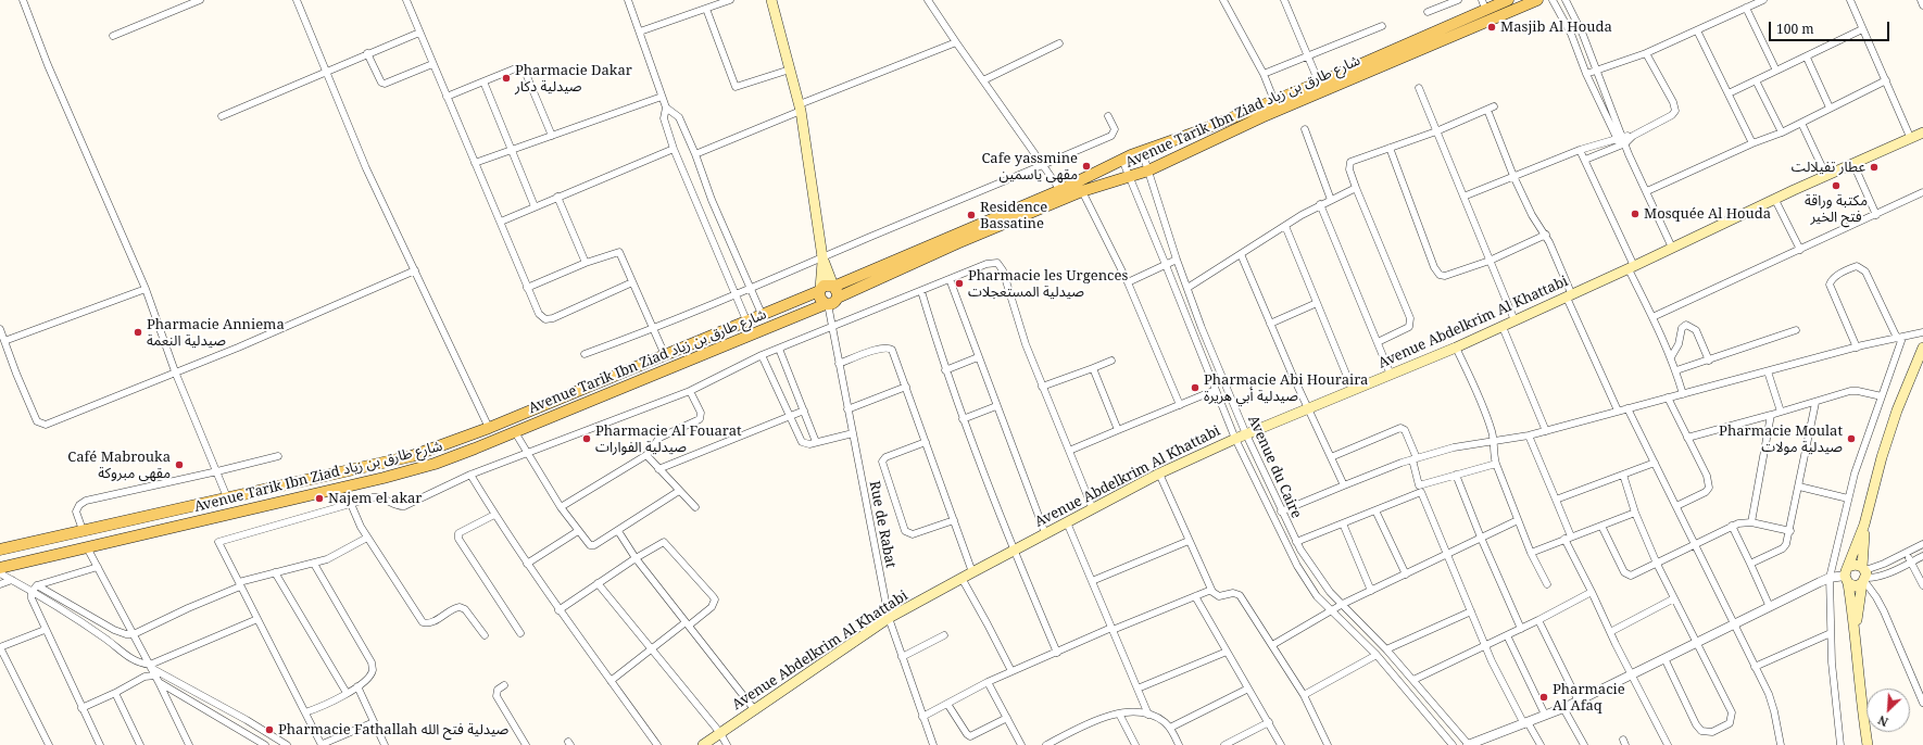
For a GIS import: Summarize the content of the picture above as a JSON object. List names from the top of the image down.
{
  "streets": {
    "main road": ["Avenue Tarik Ibn Ziad شارع طارق بن زياد", "Avenue Abdelkrim Al Khattabi"],
    "street": ["Avenue du Caire", "Rue de Rabat"]
  },
  "crossings": [
    ["Avenue Tarik Ibn Ziad شارع طارق بن زياد", "Avenue du Caire"],
    ["Avenue Tarik Ibn Ziad شارع طارق بن زياد", "Rue de Rabat"],
    ["Avenue Abdelkrim Al Khattabi", "Avenue du Caire"],
    ["Avenue Abdelkrim Al Khattabi", "Rue de Rabat"]
  ],
  "places": [
    "Masjib Al Houda",
    "Pharmacie Dakar صيدلية دكار",
    "Cafe yassmine مقهى ياسمين",
    "عطار تفيلالت",
    "مكتبة وراقة فتح الخير",
    "Mosquée Al Houda",
    "Residence Bassatine",
    "Pharmacie les Urgences صيدلية المستعجلات",
    "Pharmacie Anniema صيدلية النعمة",
    "Pharmacie Abi Houraira صيدلية أبي هريرة",
    "Pharmacie Al Fouarat صيدلية الفوارات",
    "Pharmacie Moulat صيدلية مولات",
    "Café Mabrouka مقهى مبروكة",
    "Najem el akar",
    "Pharmacie Al Afaq",
    "Pharmacie Fathallah صيدلية فتح الله"
  ],
  "scale_bar": "100 m",
  "north": "bottom left"
}
